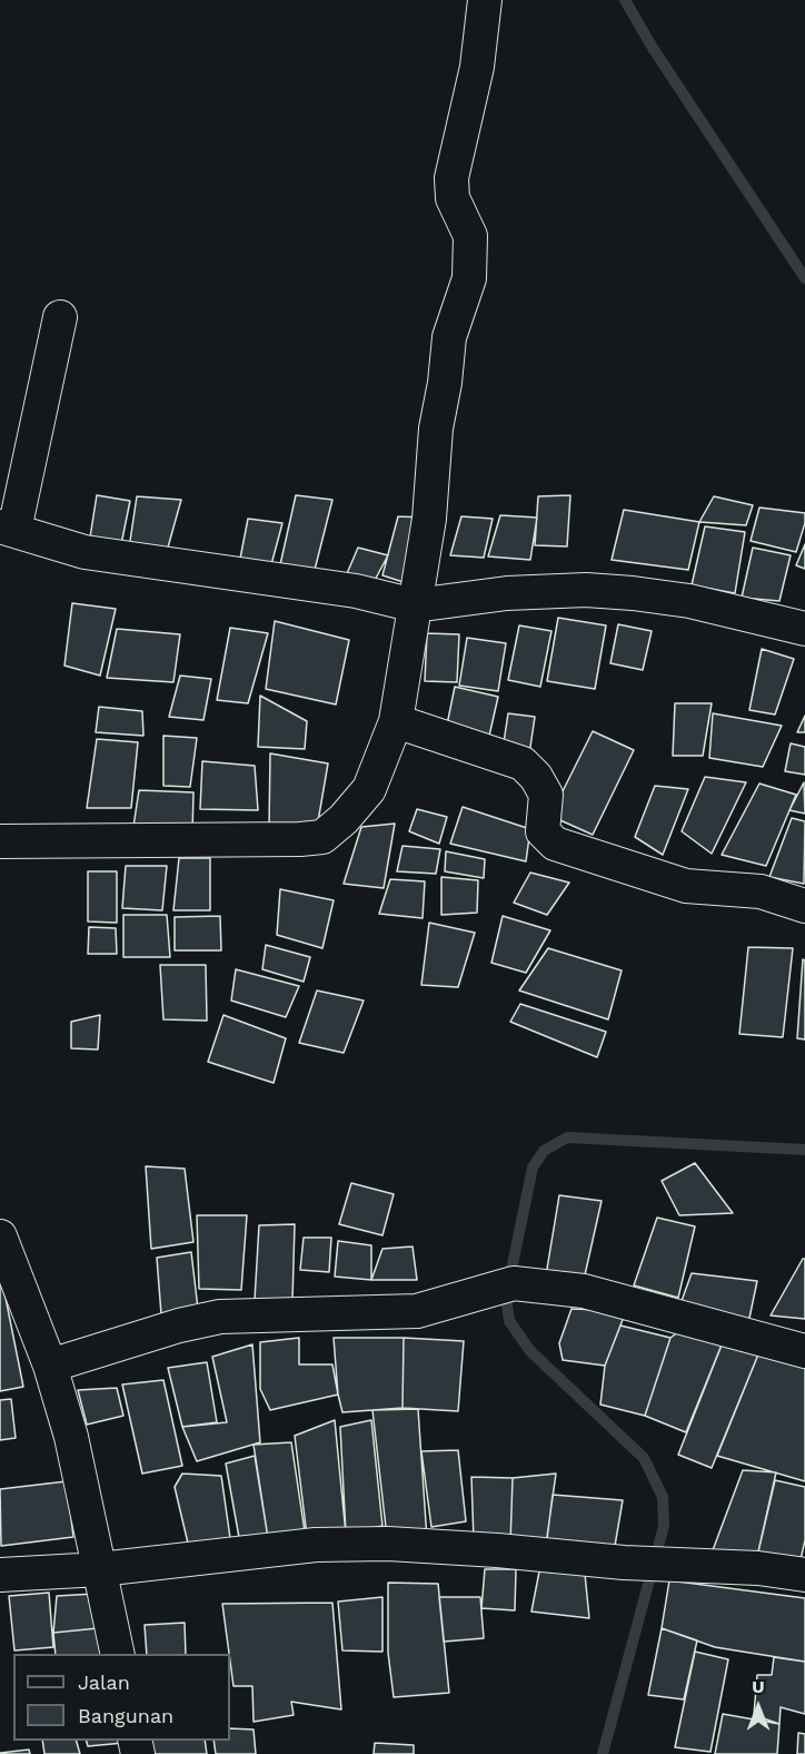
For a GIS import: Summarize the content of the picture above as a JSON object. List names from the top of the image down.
{
  "legend": ["Jalan", "Bangunan"],
  "north": "top"
}
